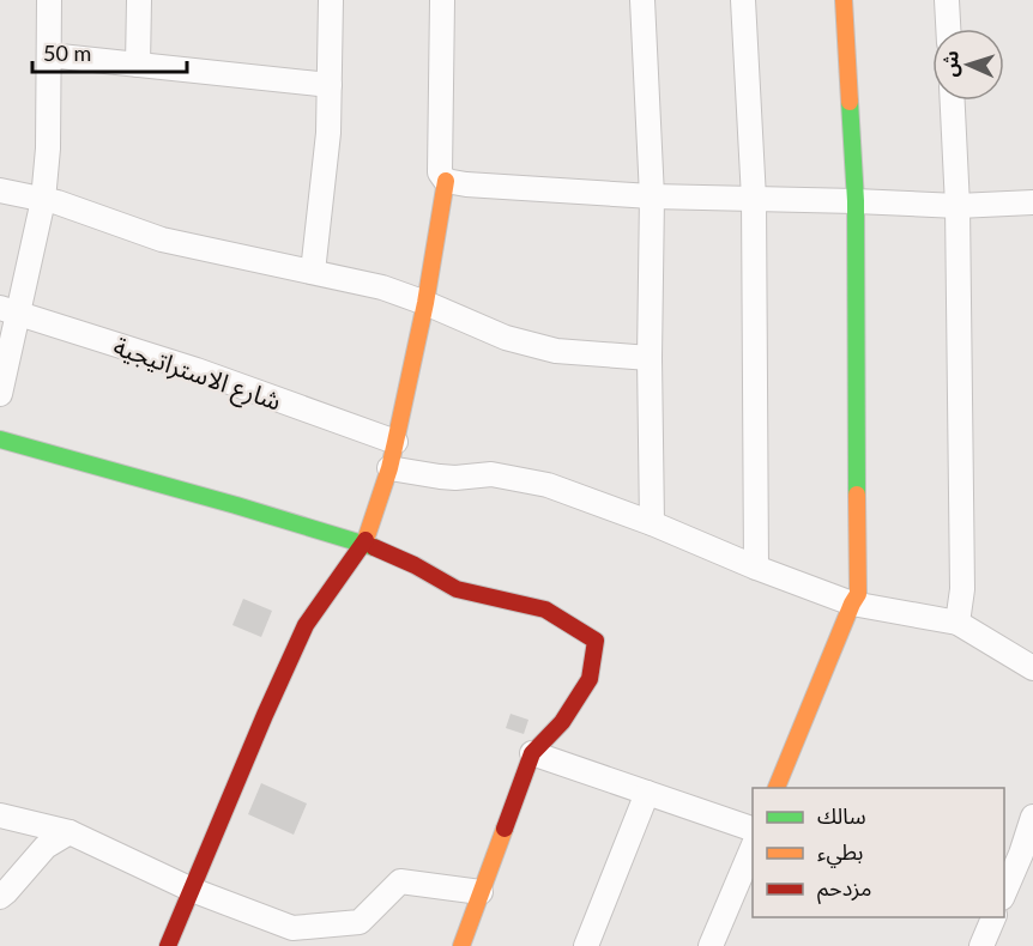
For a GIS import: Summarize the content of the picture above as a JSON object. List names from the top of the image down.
{
  "streets": {
    "street": ["شارع الاستراتيجية"]
  },
  "legend": ["سالك", "بطيء", "مزدحم"],
  "scale_bar": "50 m",
  "north": "left"
}
